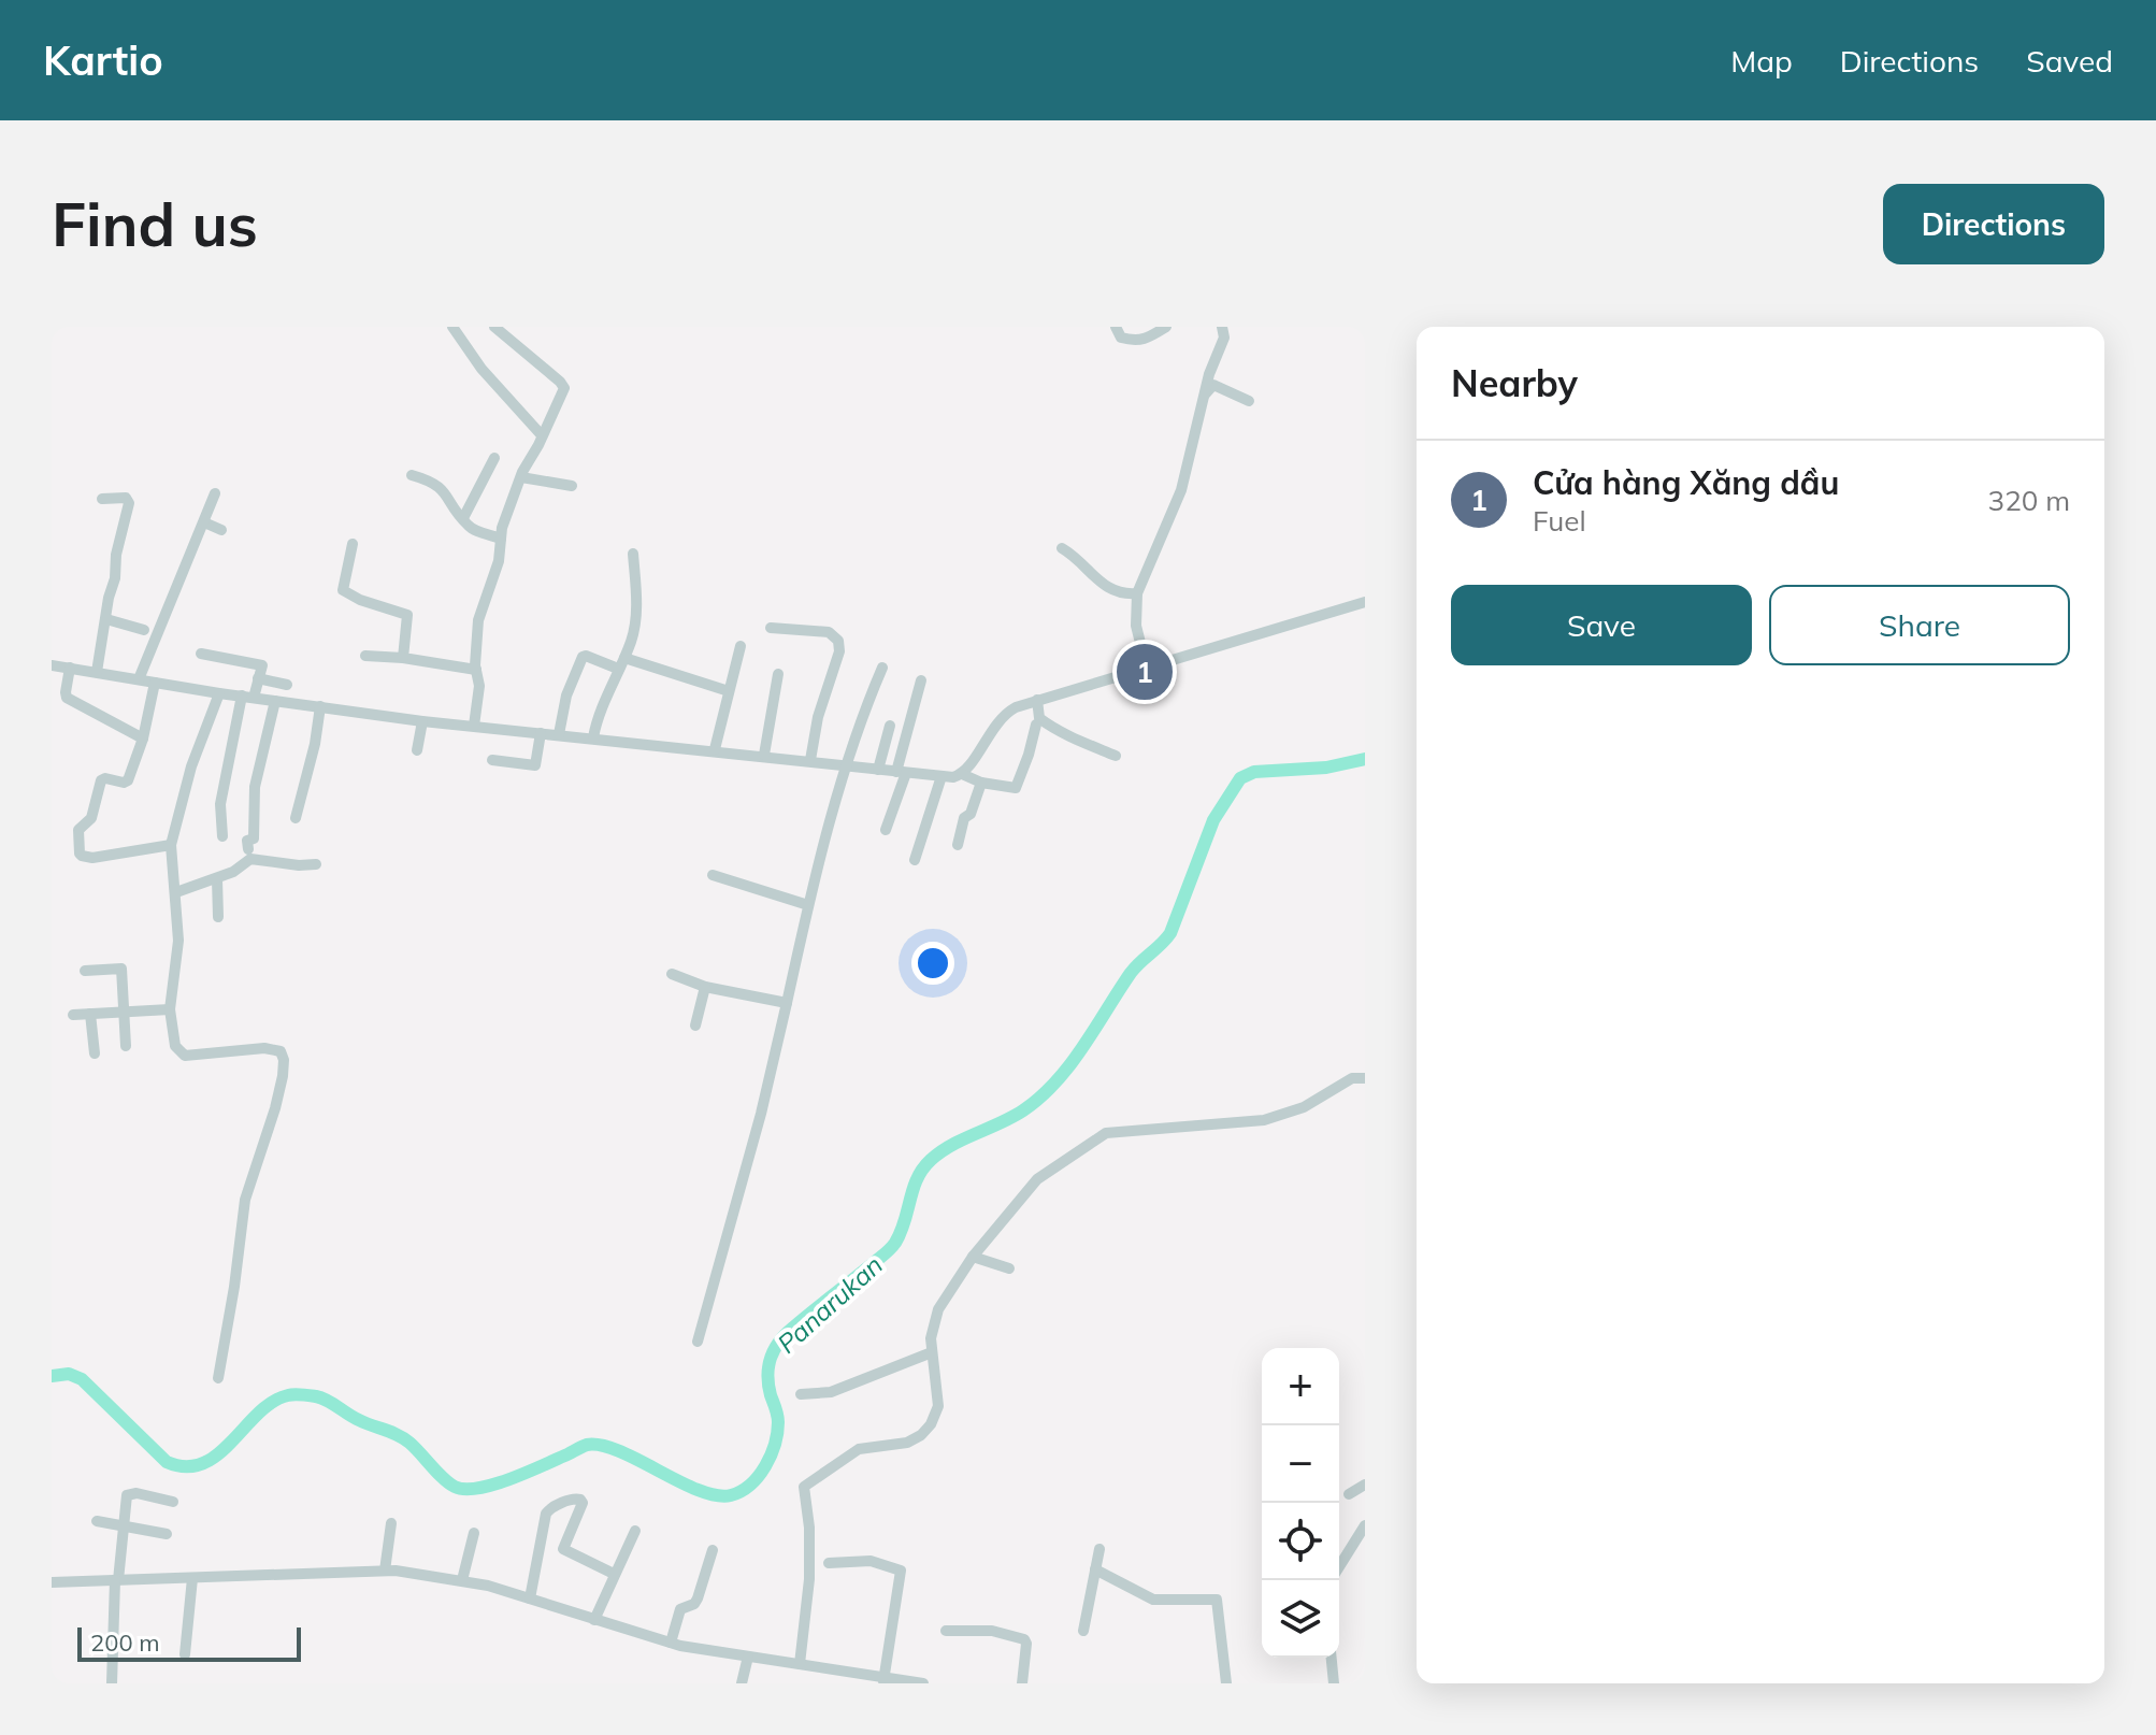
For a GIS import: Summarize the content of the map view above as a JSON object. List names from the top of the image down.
{
  "water": ["Panarukan"],
  "scale_bar": "200 m",
  "page": {
    "header": "Kartio",
    "nav": ["Map", "Directions", "Saved"],
    "buttons": [
      "Directions",
      ["Save", "Share"]
    ],
    "title": "Find us",
    "heading": "Nearby",
    "list": [
      {
        "mark": "1",
        "name": "Cửa hàng Xăng dầu",
        "note": "Fuel",
        "value": "320 m"
      }
    ],
    "pins": "1",
    "map_buttons": ["+", "−"],
    "scale": "200 m"
  }
}
